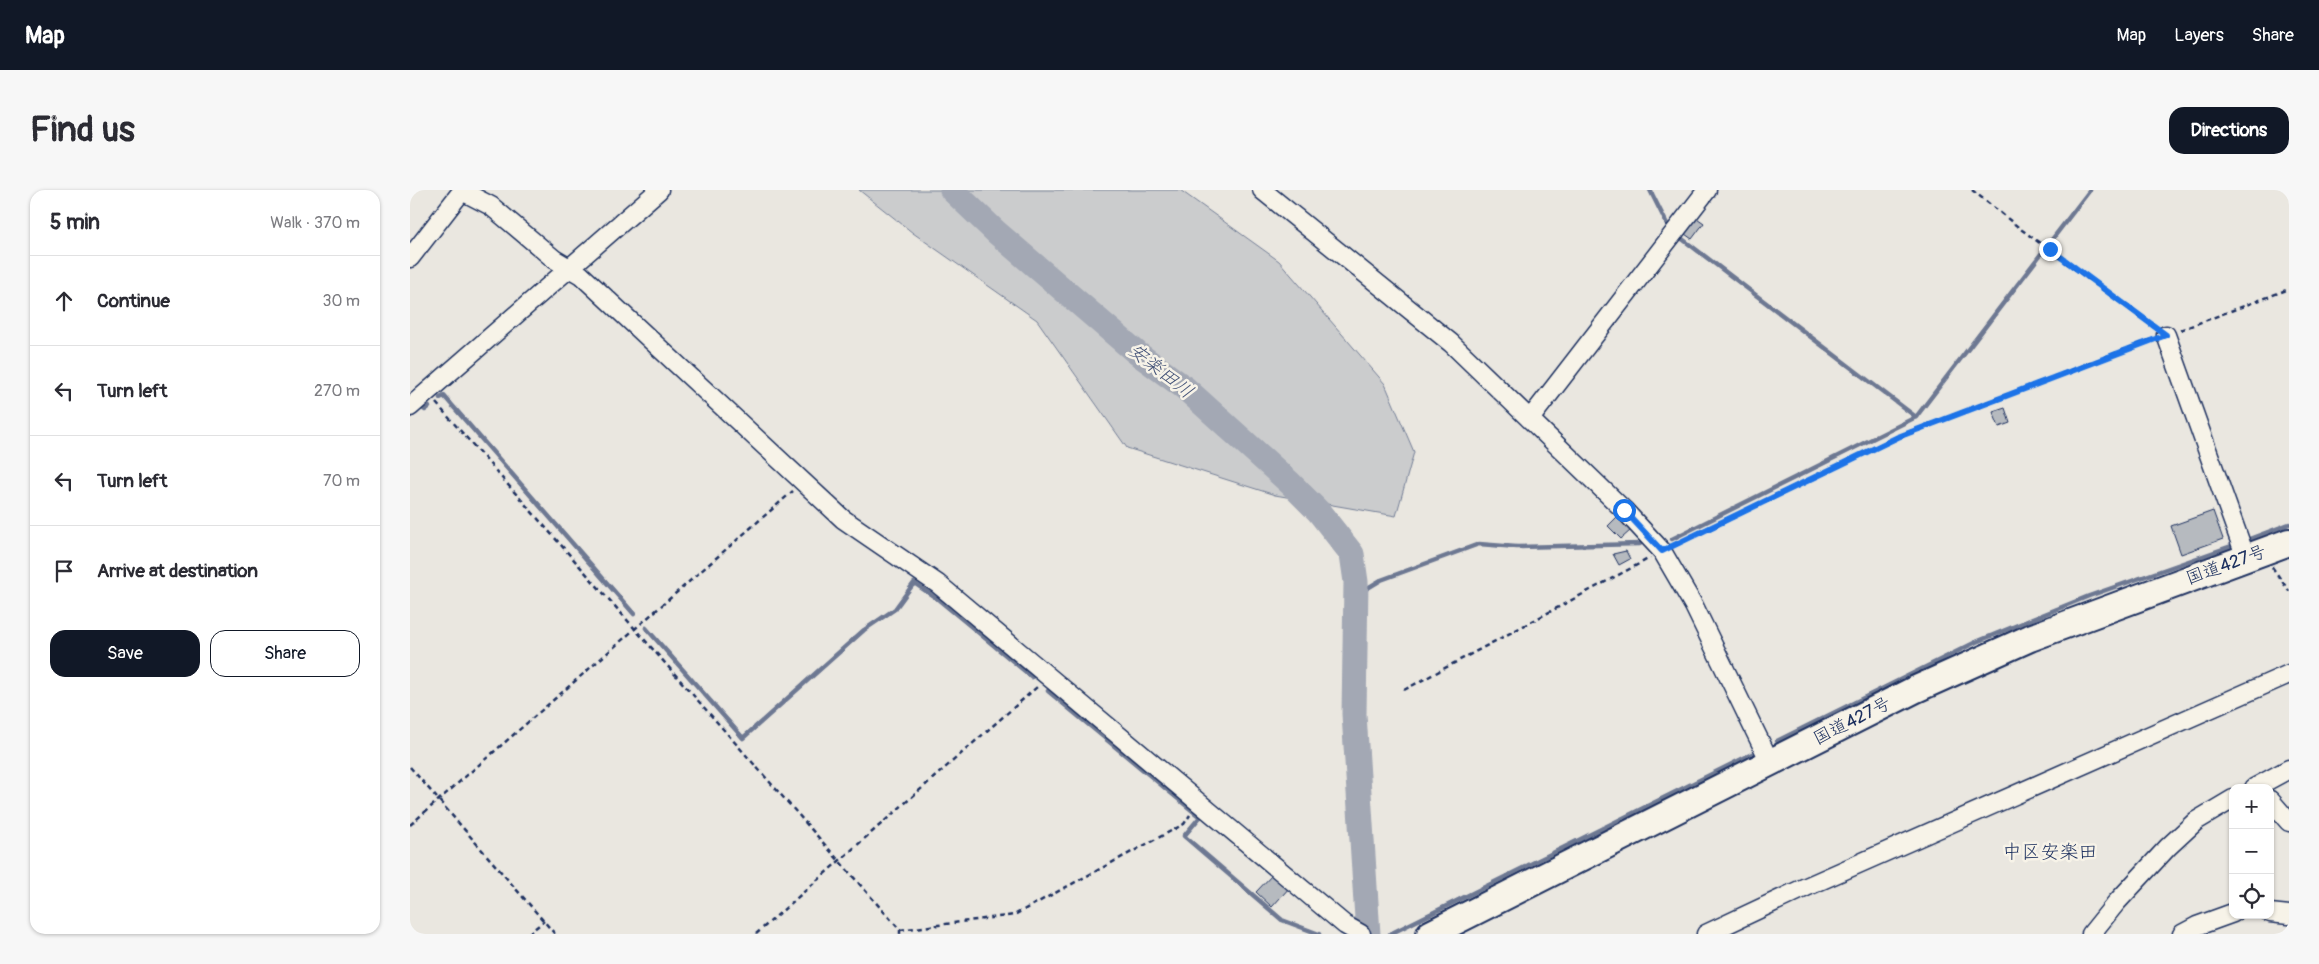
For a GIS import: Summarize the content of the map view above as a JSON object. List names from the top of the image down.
{
  "streets": {
    "highway": ["国道427号"]
  },
  "districts": ["中区安楽田"],
  "water": ["安楽田川"],
  "page": {
    "header": "Map",
    "nav": ["Map", "Layers", "Share"],
    "buttons": [
      "Directions",
      ["Save", "Share"]
    ],
    "title": "Find us",
    "heading": ["5 min", "Walk · 370 m"],
    "list": [
      ["Continue", "30 m"],
      ["Turn left", "270 m"],
      ["Turn left", "70 m"],
      "Arrive at destination"
    ],
    "map_buttons": ["+", "−"]
  }
}
